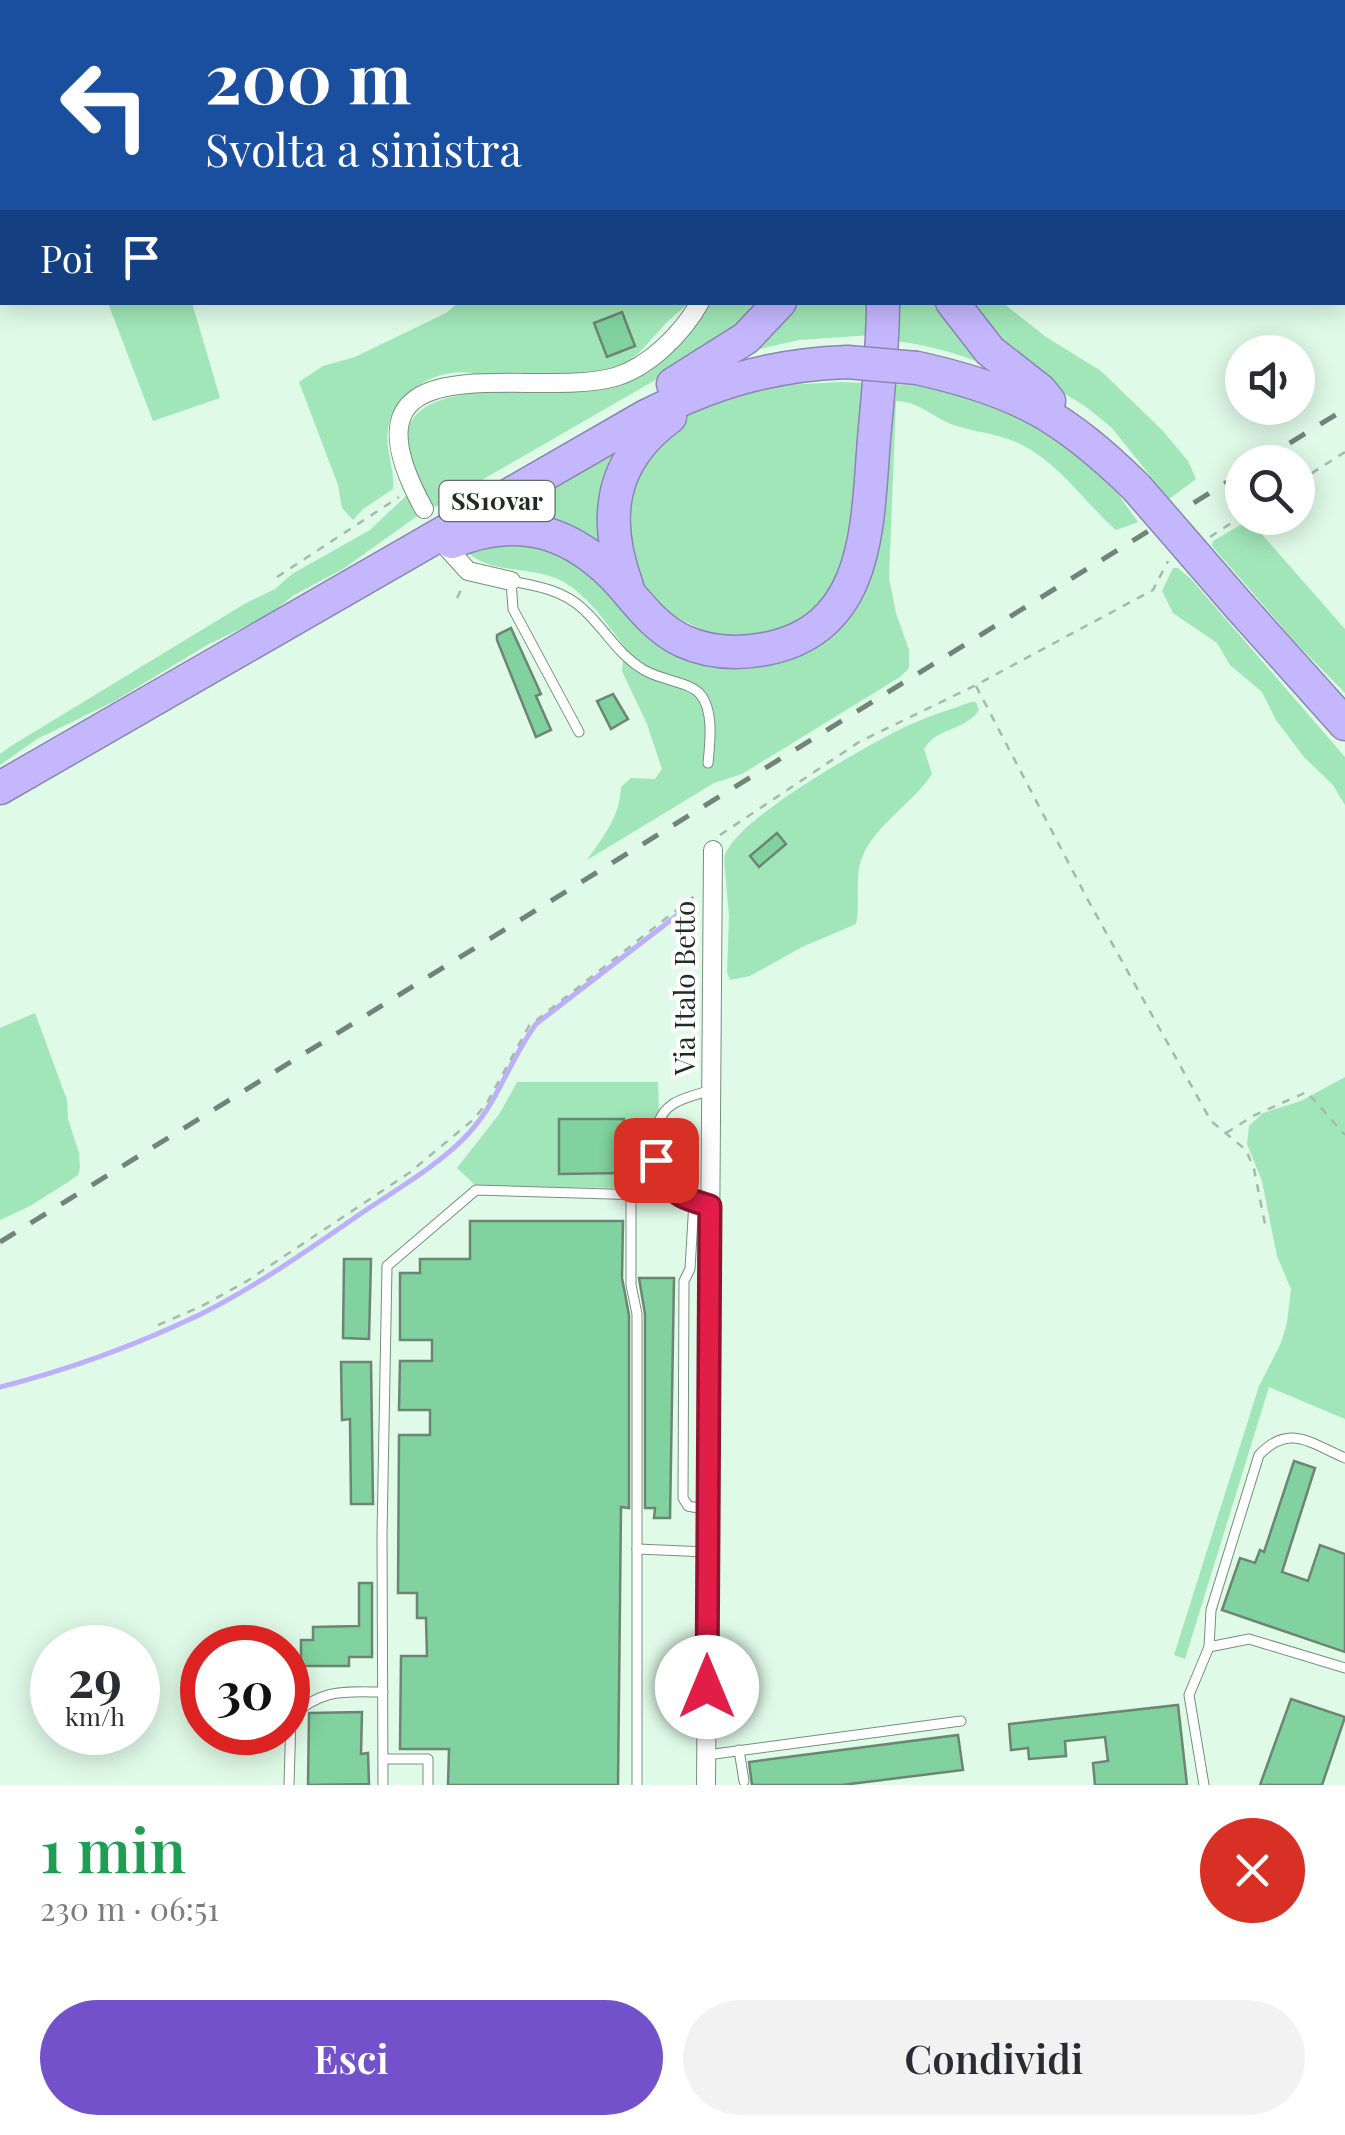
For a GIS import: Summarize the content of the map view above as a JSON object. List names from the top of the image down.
{
  "streets": {
    "highway": ["SS10var"],
    "street": ["Via Italo Betto"]
  },
  "page": {
    "turn": ["200 m", "Svolta a sinistra"],
    "then": "Poi",
    "speed": "29 km/h",
    "limit": "30",
    "heading": ["1 min", "230 m · 06:51"],
    "buttons": ["Esci", "Condividi"]
  }
}
